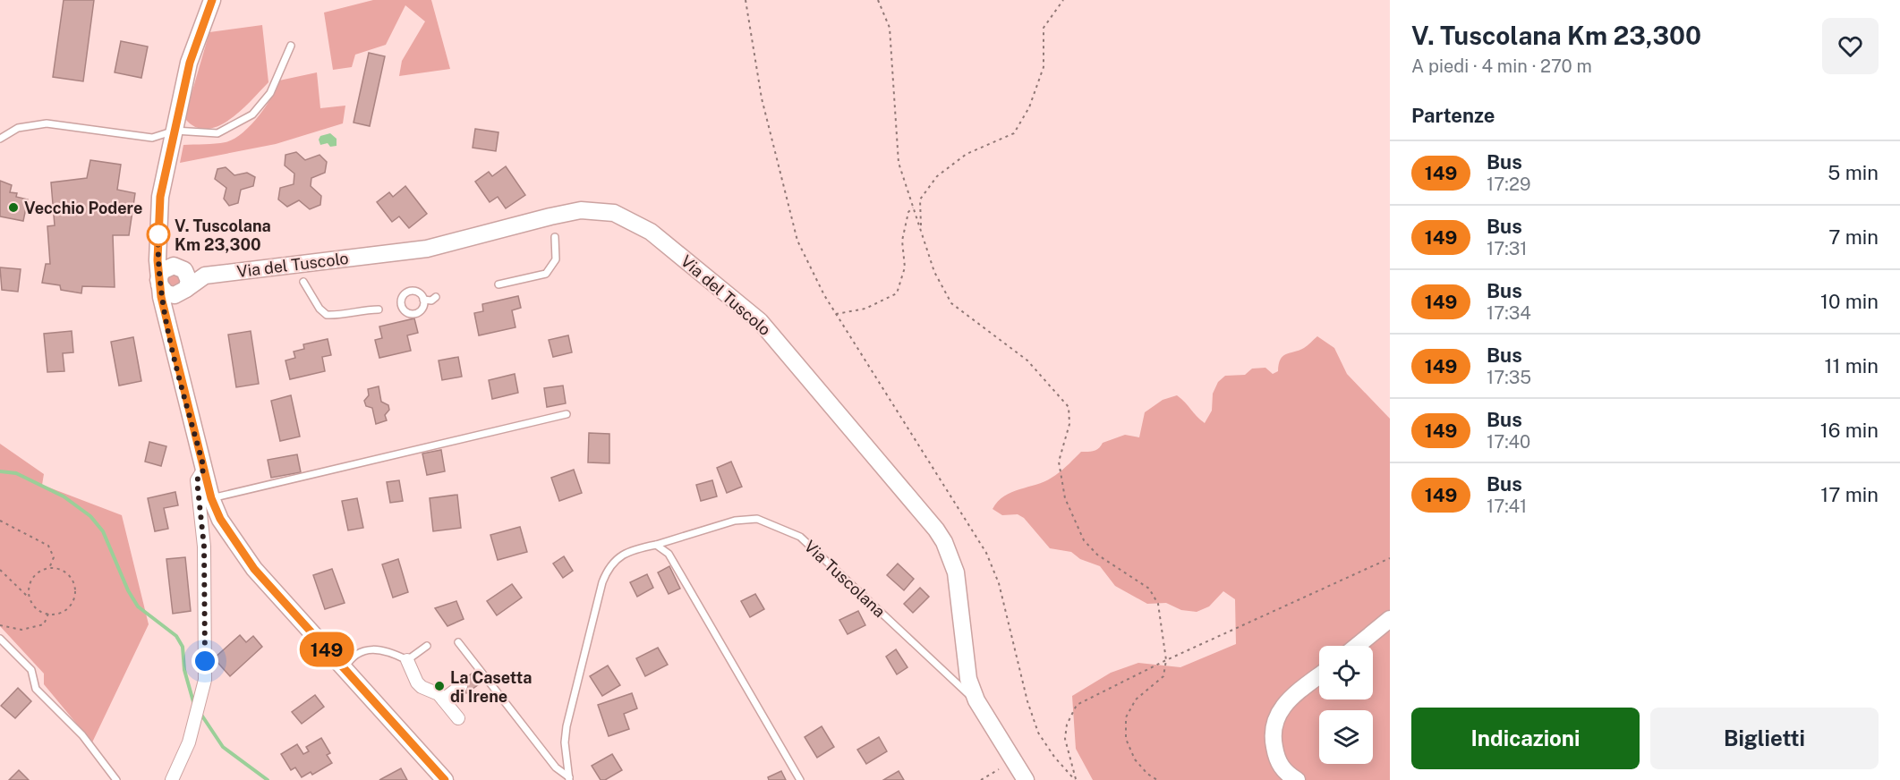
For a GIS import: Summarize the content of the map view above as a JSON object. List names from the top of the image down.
{
  "streets": {
    "street": ["Via del Tuscolo"],
    "lane": ["Via Tuscolana"]
  },
  "crossings": [
    ["Via del Tuscolo", "Via Tuscolana"]
  ],
  "places": ["Vecchio Podere", "V. Tuscolana Km 23,300", "La Casetta di Irene"],
  "lines": ["bus line 149"],
  "page": {
    "on_map": "149",
    "heading": [
      ["V. Tuscolana Km 23,300", "A piedi · 4 min · 270 m"],
      "Partenze"
    ],
    "list": [
      {
        "mark": "149",
        "name": "Bus",
        "note": "17:29",
        "value": "5 min"
      },
      {
        "mark": "149",
        "name": "Bus",
        "note": "17:31",
        "value": "7 min"
      },
      {
        "mark": "149",
        "name": "Bus",
        "note": "17:34",
        "value": "10 min"
      },
      {
        "mark": "149",
        "name": "Bus",
        "note": "17:35",
        "value": "11 min"
      },
      {
        "mark": "149",
        "name": "Bus",
        "note": "17:40",
        "value": "16 min"
      },
      {
        "mark": "149",
        "name": "Bus",
        "note": "17:41",
        "value": "17 min"
      }
    ],
    "buttons": ["Indicazioni", "Biglietti"]
  }
}
